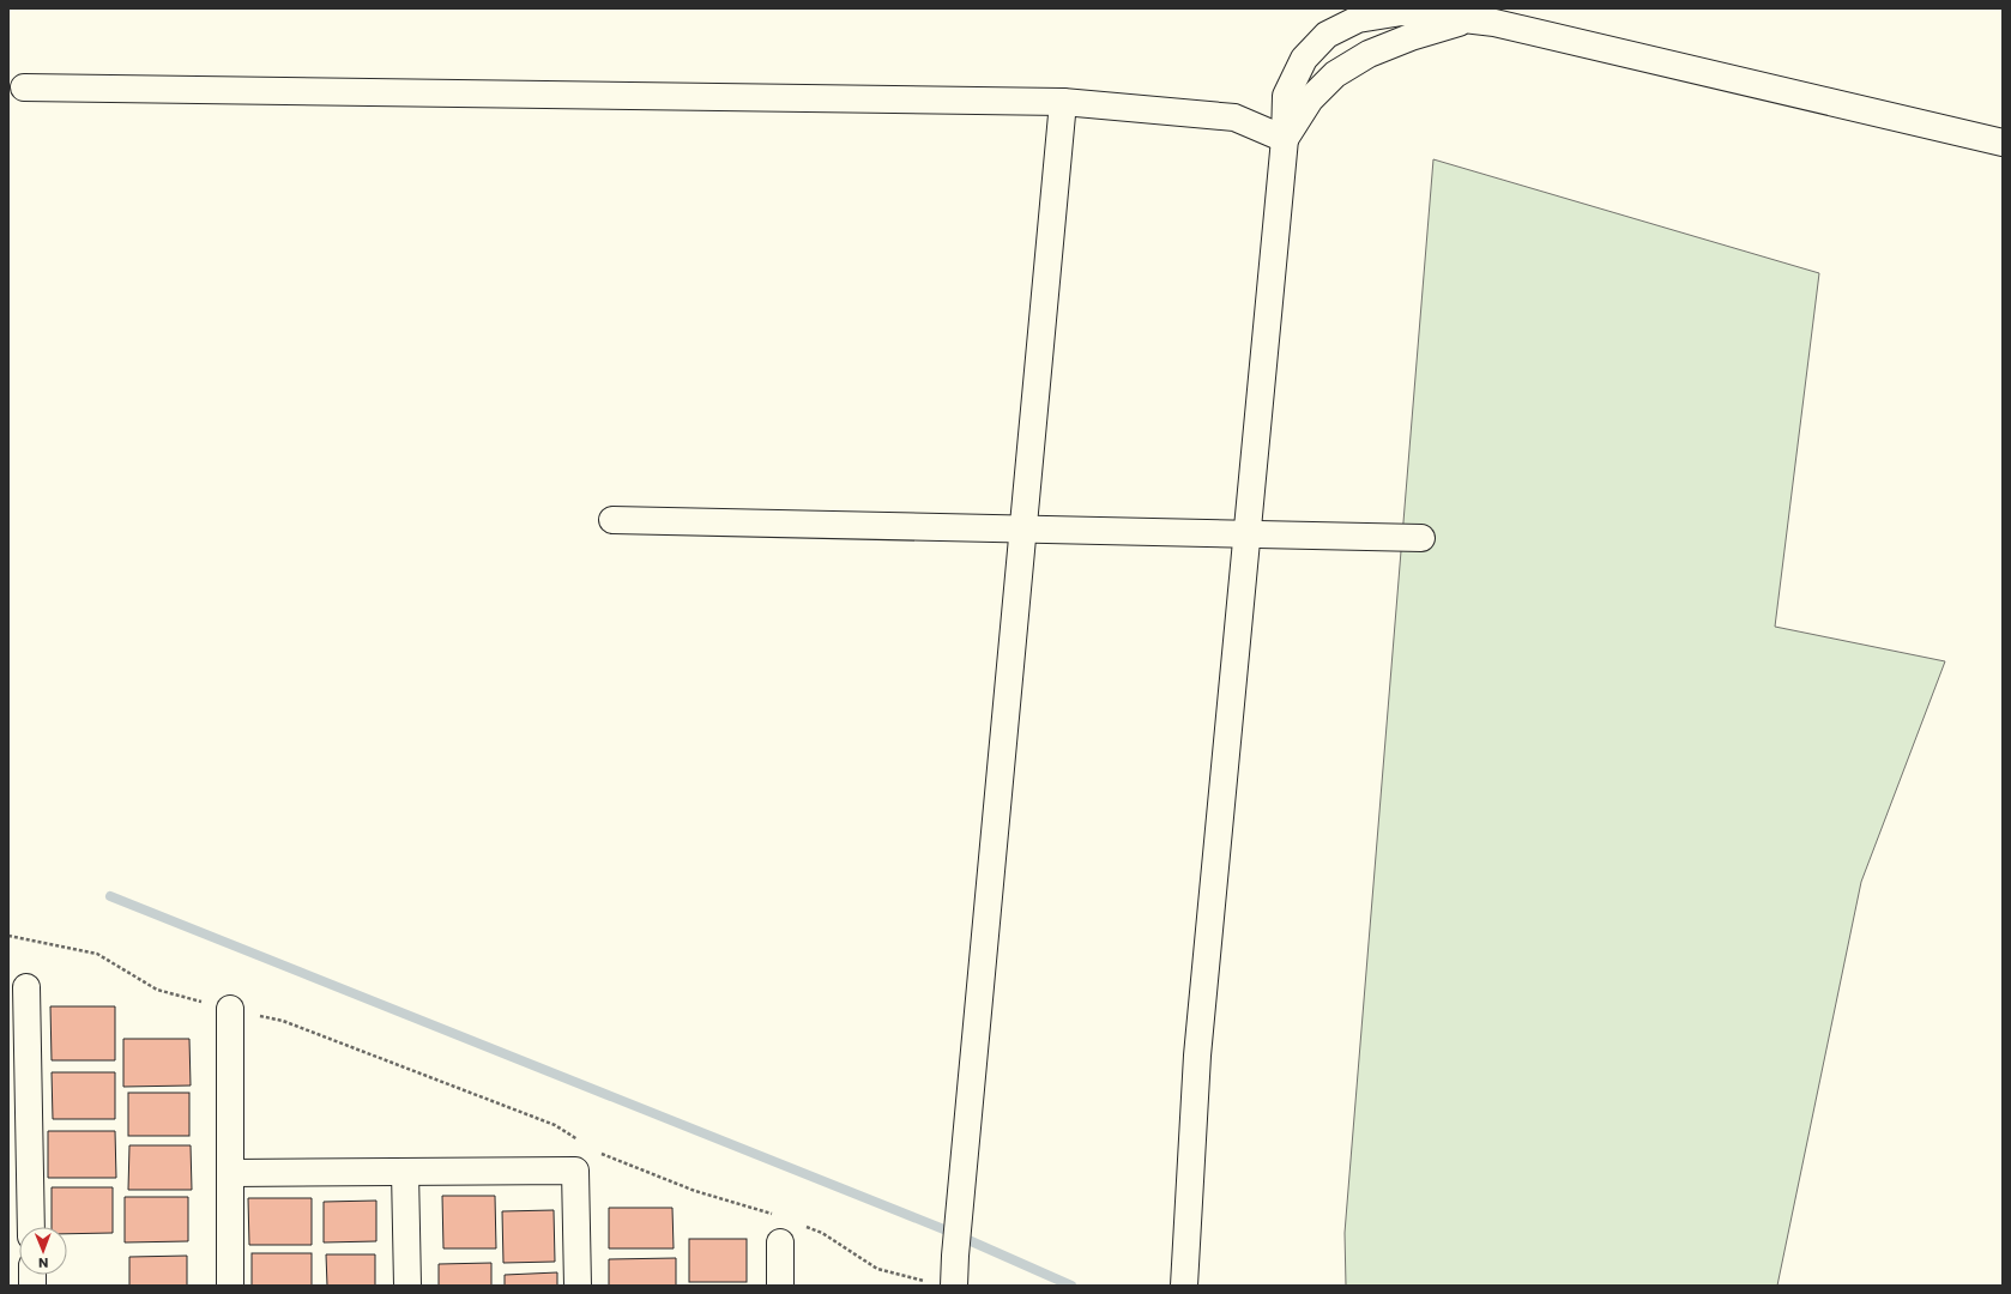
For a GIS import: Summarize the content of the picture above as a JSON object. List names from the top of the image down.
{
  "north": "bottom"
}
